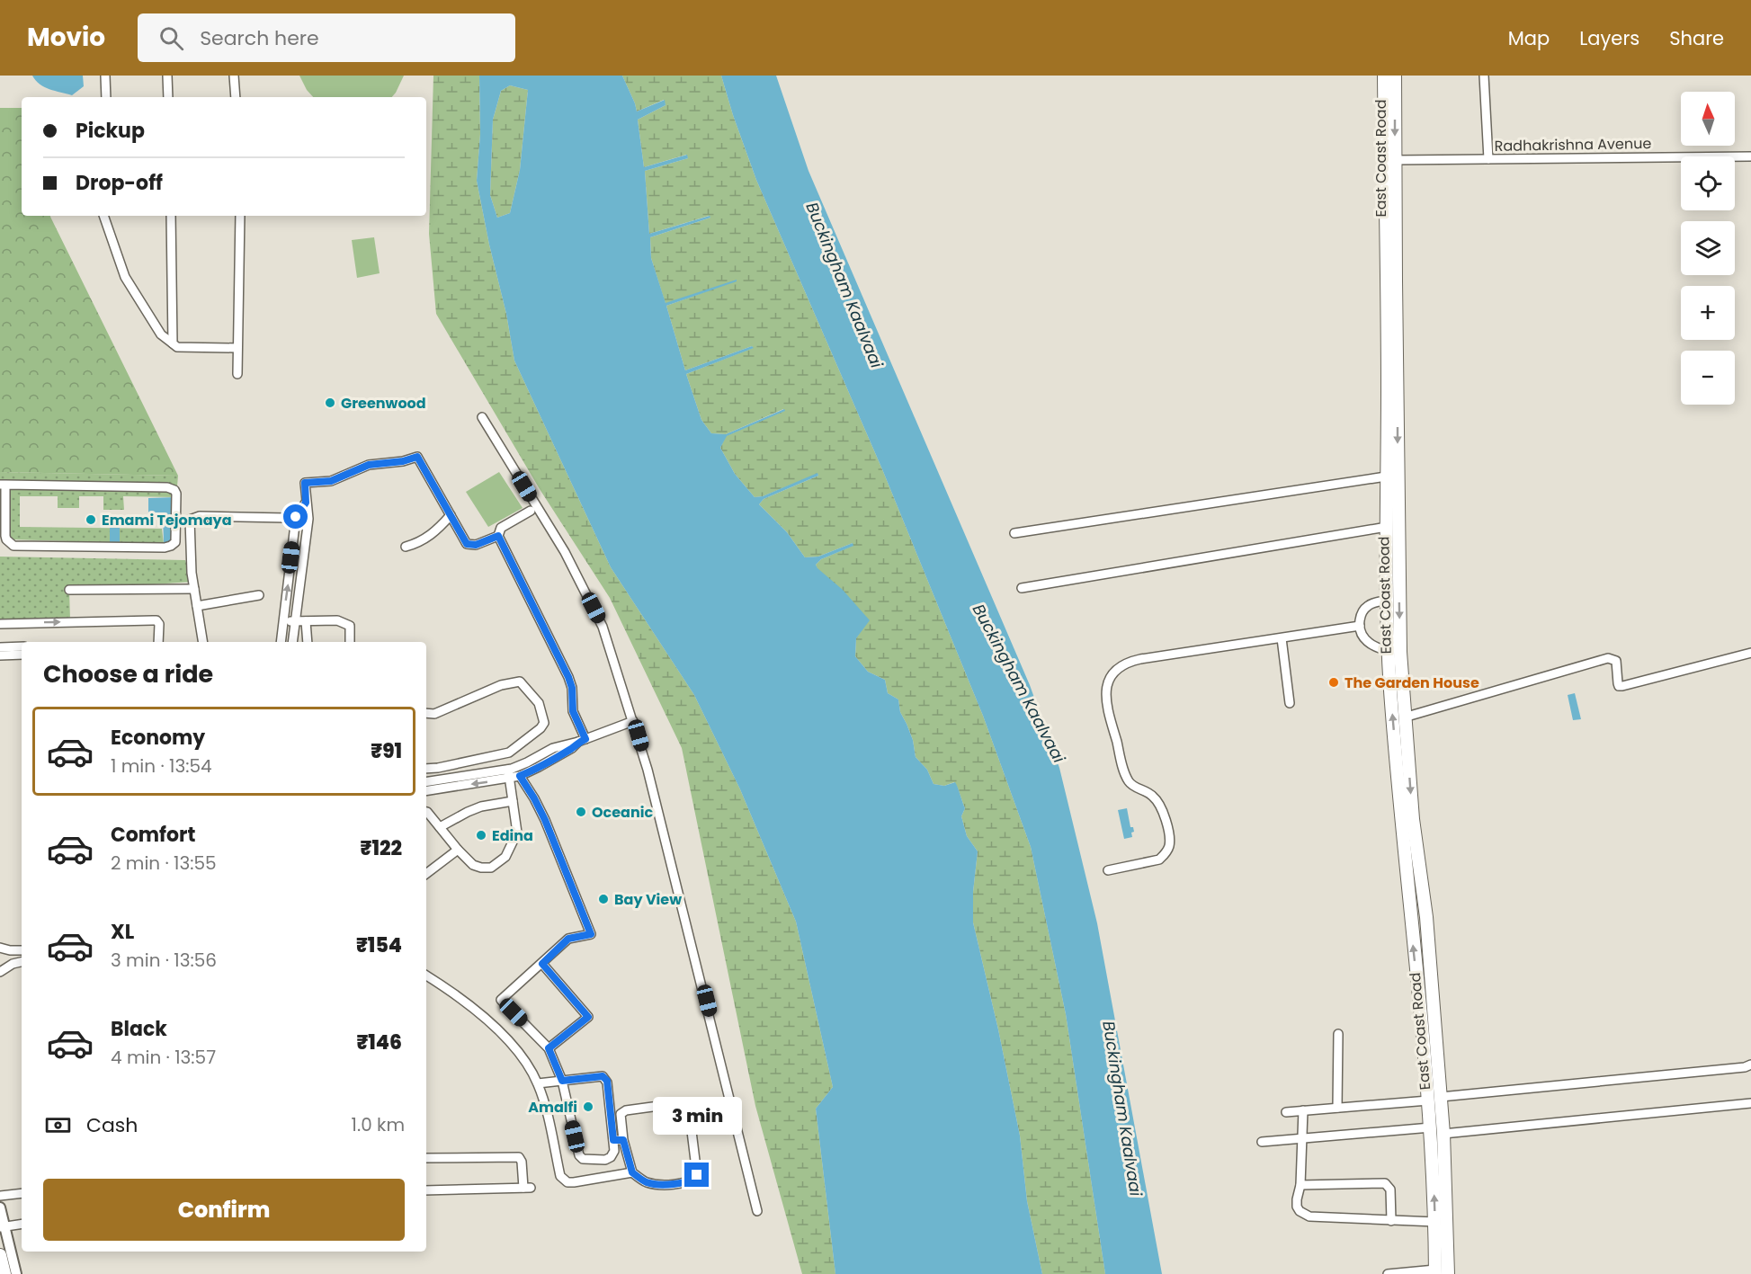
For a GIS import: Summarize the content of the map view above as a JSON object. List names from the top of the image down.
{
  "streets": {
    "main road": ["East Coast Road"],
    "street": ["Radhakrishna Avenue"]
  },
  "crossings": [
    ["Radhakrishna Avenue", "East Coast Road"]
  ],
  "water": ["Buckingham Kaalvaai"],
  "places": [
    "Greenwood",
    "Emami Tejomaya",
    "The Garden House",
    "Oceanic",
    "Edina",
    "Bay View",
    "Amalfi"
  ],
  "north": "top",
  "page": {
    "header": "Movio",
    "search": "Search here",
    "nav": ["Map", "Layers", "Share"],
    "map_buttons": ["+", "−"],
    "banner": ["Pickup", "Drop-off"],
    "heading": "Choose a ride",
    "list": [
      {
        "name": "Economy",
        "note": "1 min · 13:54",
        "value": "₹91"
      },
      {
        "name": "Comfort",
        "note": "2 min · 13:55",
        "value": "₹122"
      },
      {
        "name": "XL",
        "note": "3 min · 13:56",
        "value": "₹154"
      },
      {
        "name": "Black",
        "note": "4 min · 13:57",
        "value": "₹146"
      }
    ],
    "pay": ["Cash", "1.0 km"],
    "bubble": "3 min",
    "buttons": "Confirm"
  }
}
